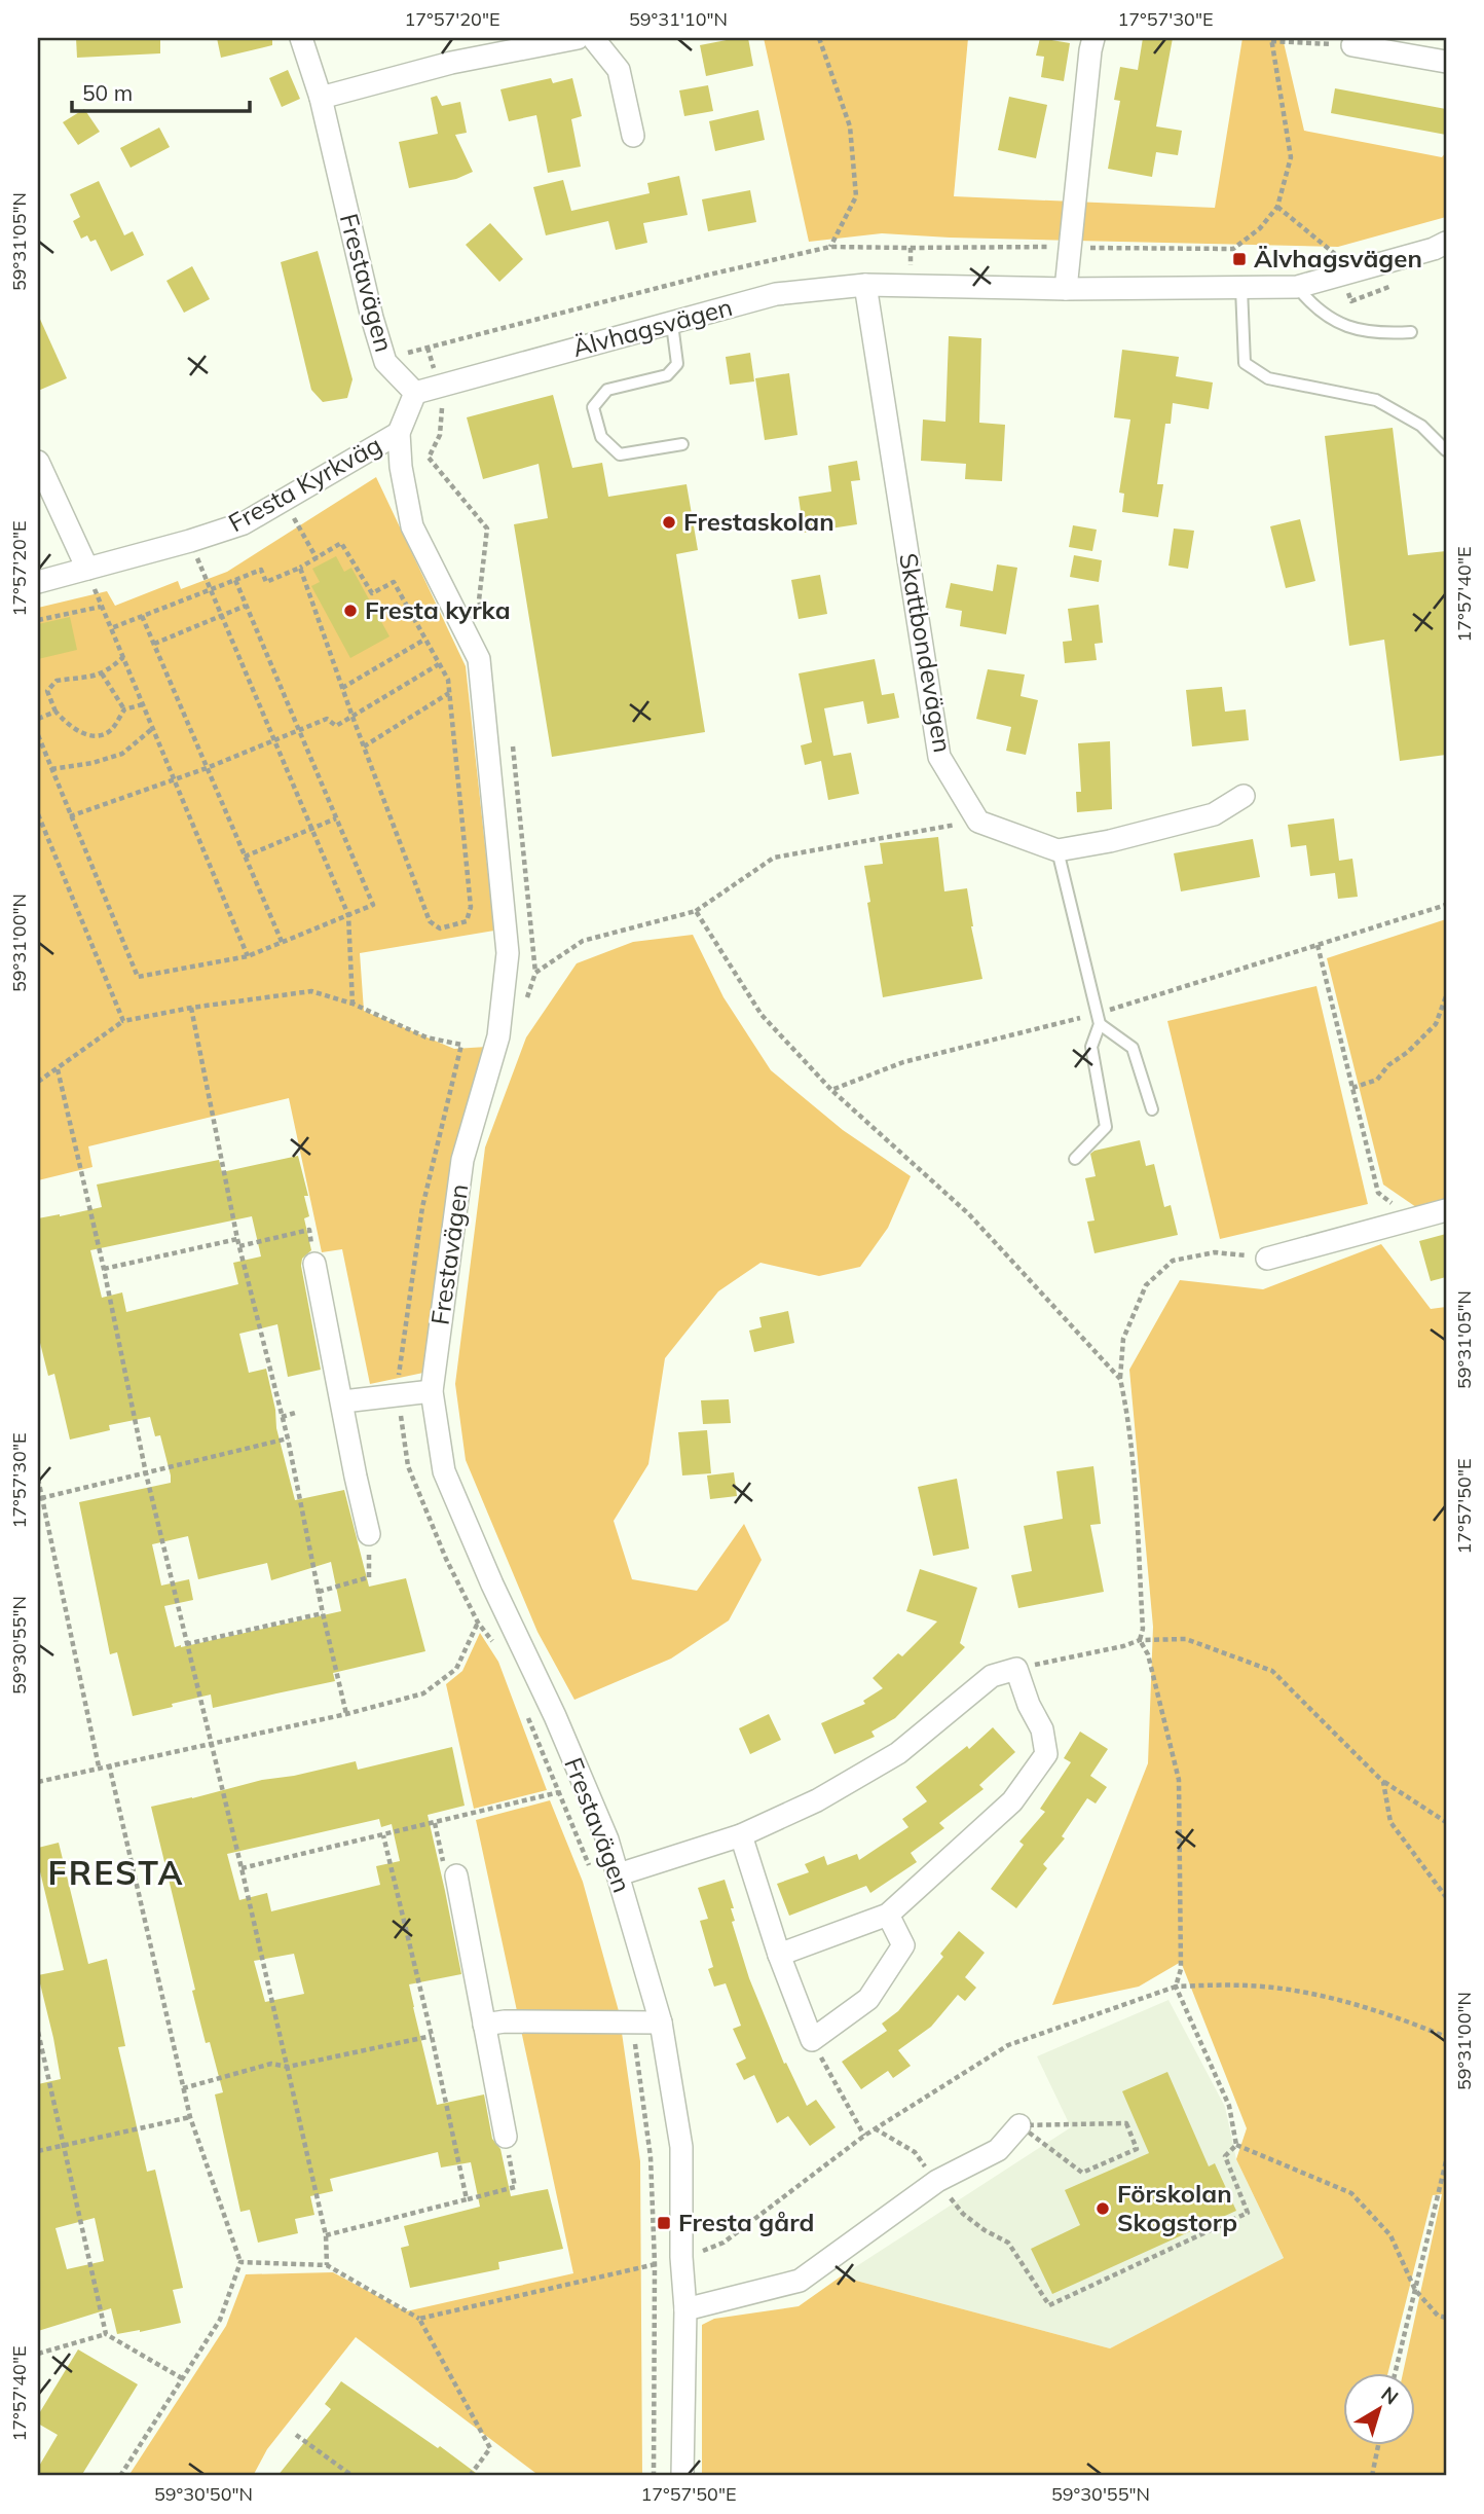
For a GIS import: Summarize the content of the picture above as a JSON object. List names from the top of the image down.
{
  "streets": {
    "street": [
      "Frestavägen",
      "Älvhagsvägen",
      "Fresta Kyrkväg",
      "Skattbondevägen"
    ]
  },
  "crossings": [
    ["Frestavägen", "Älvhagsvägen"],
    ["Frestavägen", "Fresta Kyrkväg"],
    ["Älvhagsvägen", "Skattbondevägen"]
  ],
  "districts": ["FRESTA"],
  "places": {
    "transit": ["Älvhagsvägen", "Fresta gård"],
    "other": ["Frestaskolan", "Fresta kyrka", "Förskolan Skogstorp"]
  },
  "scale_bar": "50 m",
  "north": "top right",
  "coordinates": [
    "17°57'20\"E",
    "59°31'10\"N",
    "17°57'30\"E",
    "59°31'05\"N",
    "17°57'40\"E",
    "59°31'00\"N",
    "17°57'50\"E",
    "59°30'55\"N",
    "59°30'50\"N"
  ]
}
